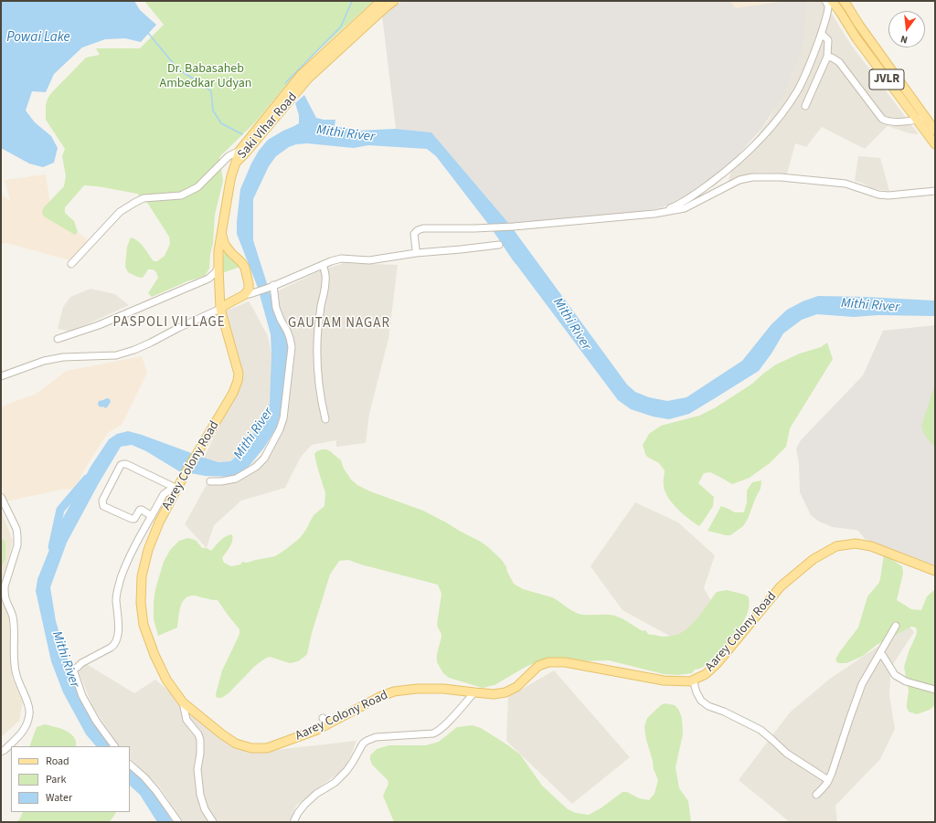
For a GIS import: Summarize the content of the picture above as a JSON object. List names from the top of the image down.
{
  "streets": {
    "main road": ["JVLR", "Saki Vihar Road", "Aarey Colony Road"]
  },
  "crossings": [
    ["Saki Vihar Road", "Aarey Colony Road"]
  ],
  "districts": ["PASPOLI VILLAGE", "GAUTAM NAGAR"],
  "water": ["Powai Lake", "Mithi River"],
  "parks": ["Dr. Babasaheb Ambedkar Udyan"],
  "legend": ["Road", "Park", "Water"],
  "north": "bottom"
}
